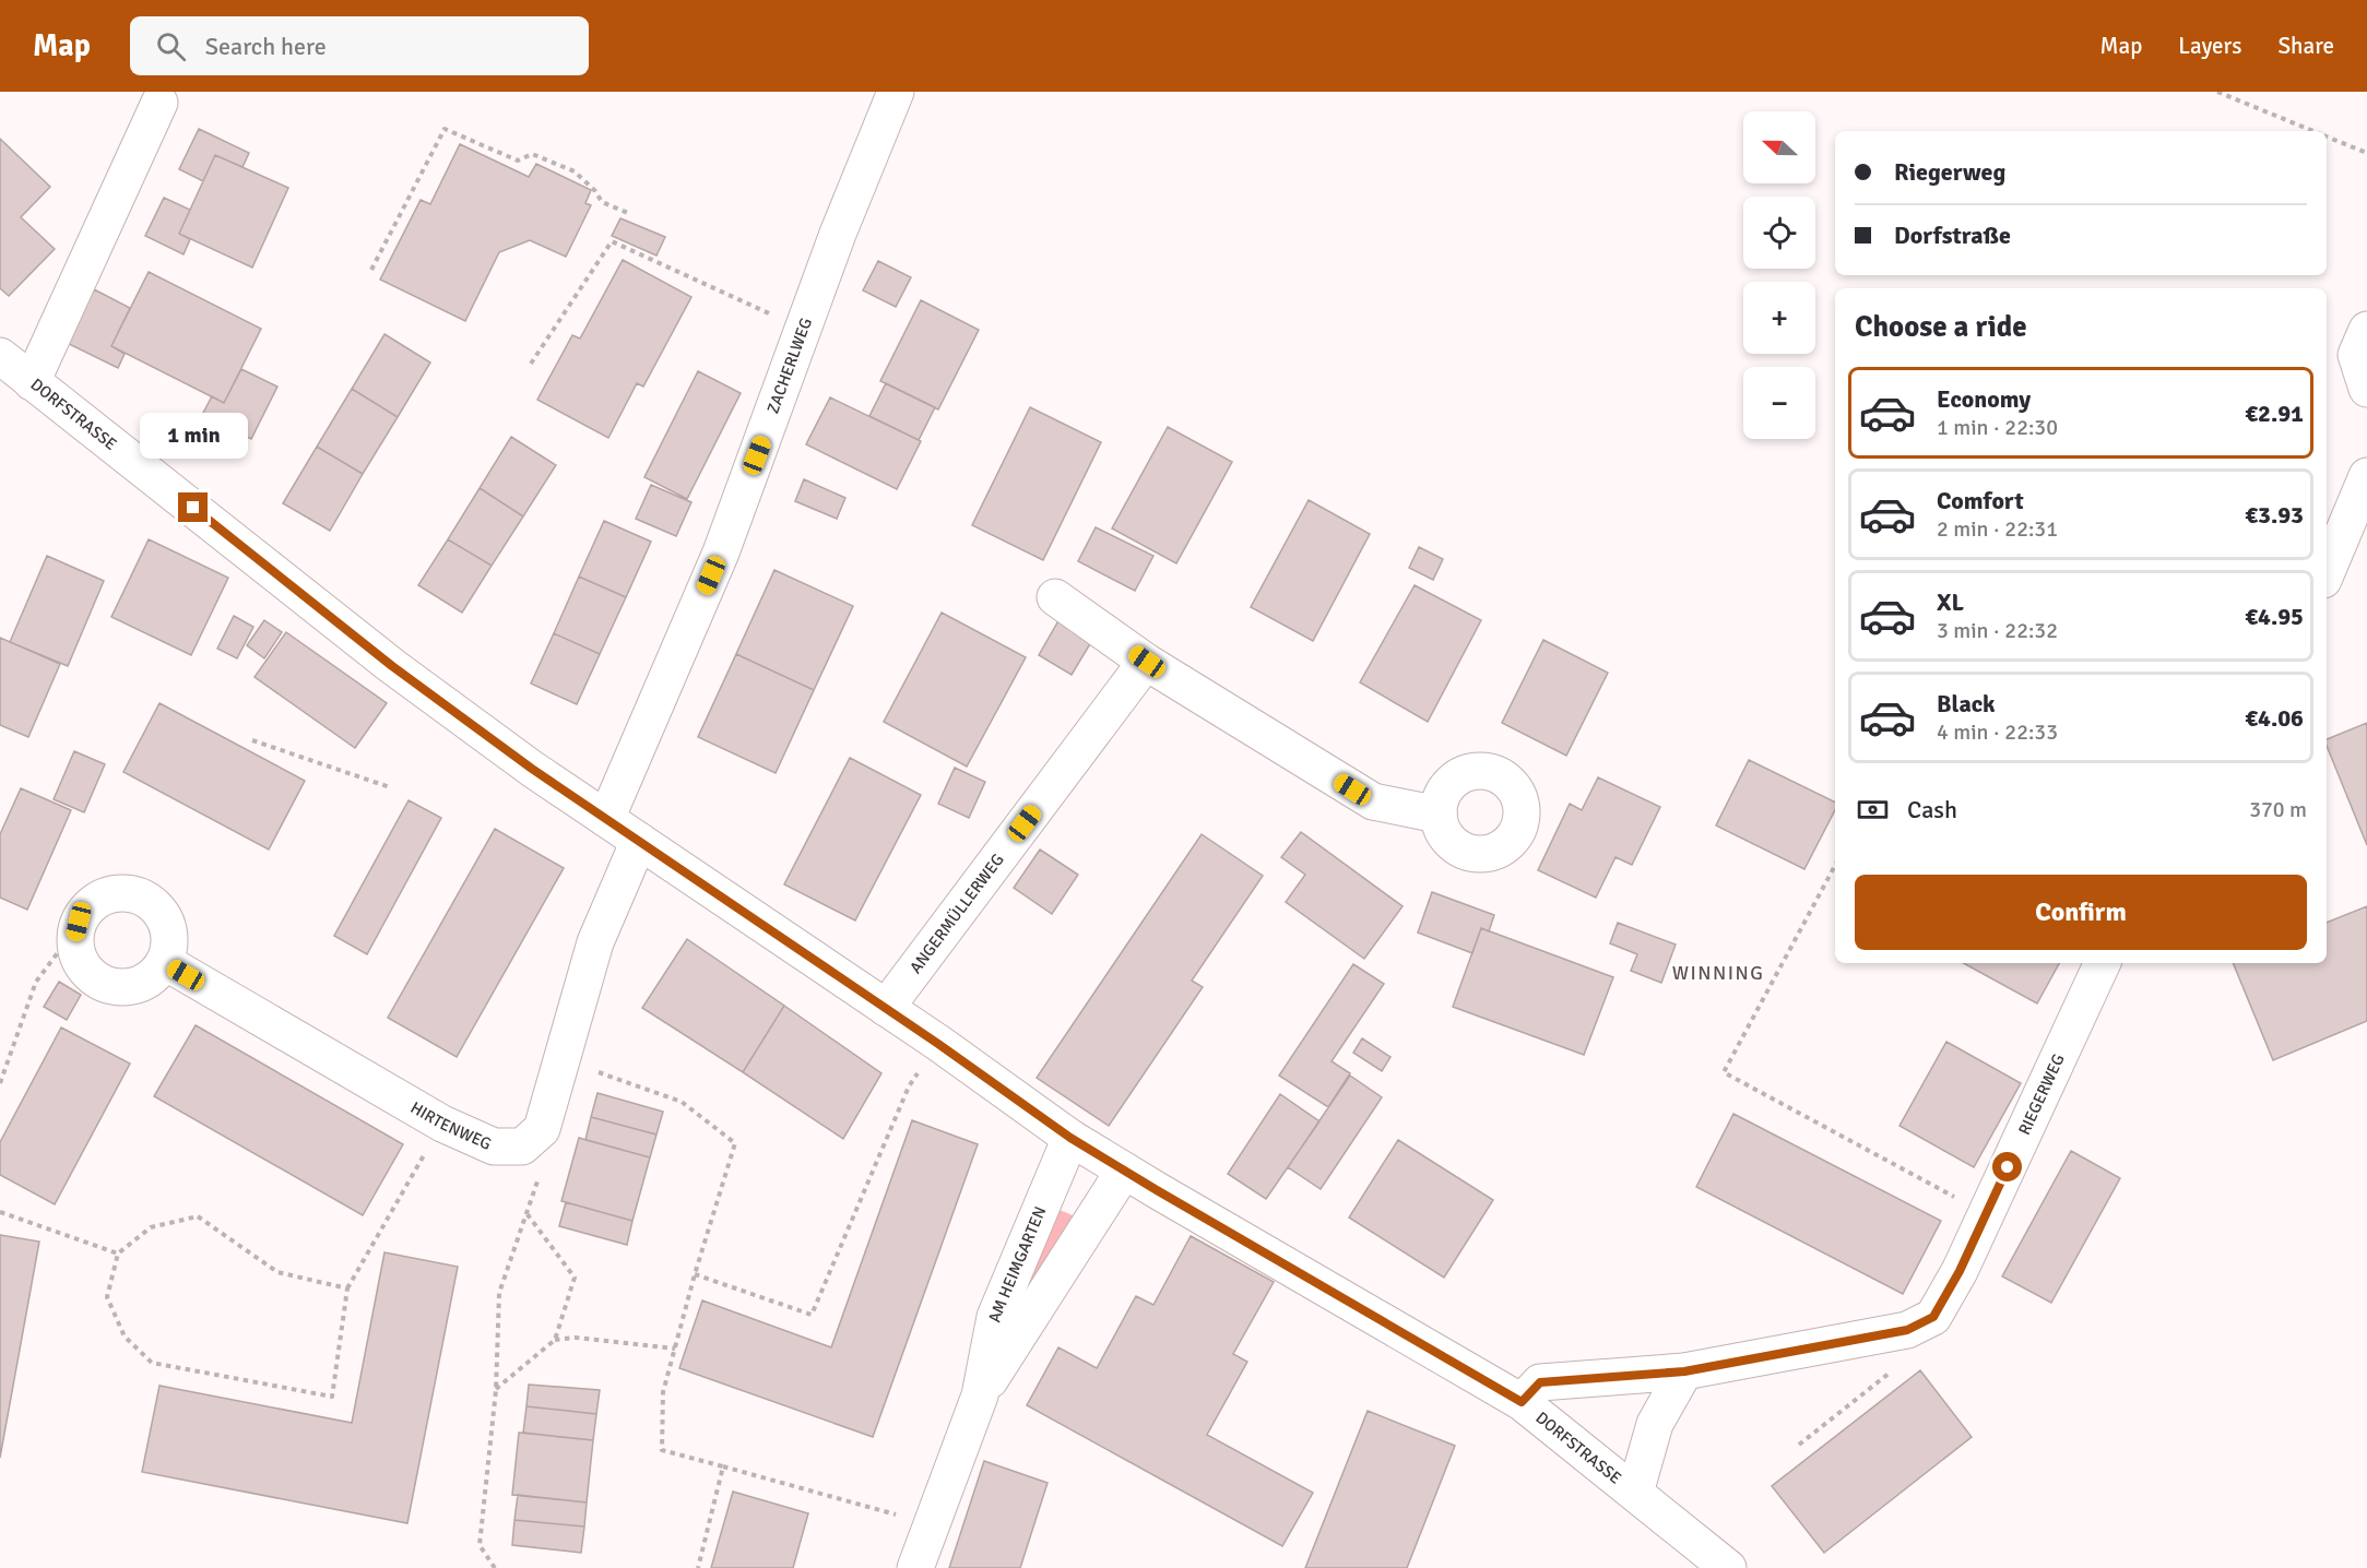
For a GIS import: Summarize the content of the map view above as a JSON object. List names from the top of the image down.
{
  "streets": {
    "street": [
      "ZACHERLWEG",
      "DORFSTRASSE",
      "ANGERMÜLLERWEG",
      "RIEGERWEG",
      "HIRTENWEG",
      "AM HEIMGARTEN"
    ]
  },
  "crossings": [
    ["ZACHERLWEG", "DORFSTRASSE"],
    ["DORFSTRASSE", "ANGERMÜLLERWEG"],
    ["DORFSTRASSE", "RIEGERWEG"],
    ["DORFSTRASSE", "HIRTENWEG"],
    ["DORFSTRASSE", "AM HEIMGARTEN"]
  ],
  "districts": ["WINNING"],
  "north": "left",
  "page": {
    "header": "Map",
    "search": "Search here",
    "nav": ["Map", "Layers", "Share"],
    "map_buttons": ["+", "−"],
    "banner": ["Riegerweg", "Dorfstraße"],
    "heading": "Choose a ride",
    "list": [
      {
        "name": "Economy",
        "note": "1 min · 22:30",
        "value": "€2.91"
      },
      {
        "name": "Comfort",
        "note": "2 min · 22:31",
        "value": "€3.93"
      },
      {
        "name": "XL",
        "note": "3 min · 22:32",
        "value": "€4.95"
      },
      {
        "name": "Black",
        "note": "4 min · 22:33",
        "value": "€4.06"
      }
    ],
    "bubble": "1 min",
    "pay": ["Cash", "370 m"],
    "buttons": "Confirm"
  }
}
